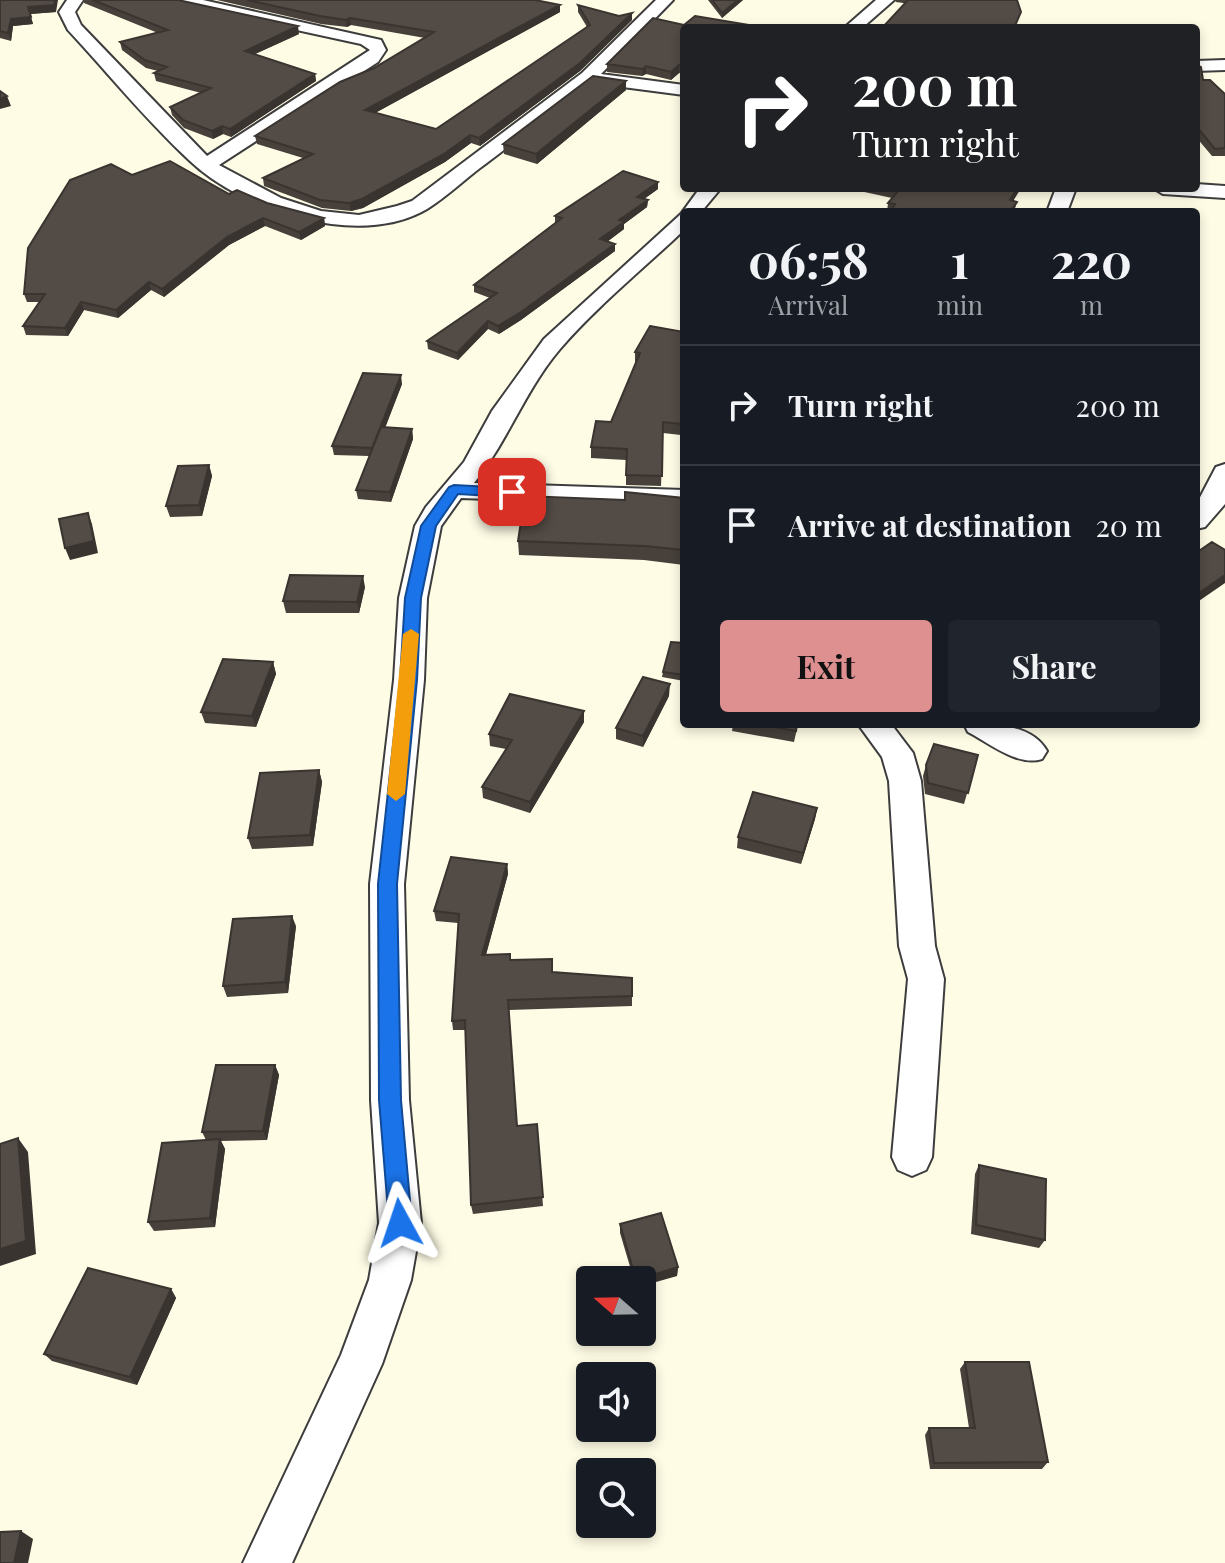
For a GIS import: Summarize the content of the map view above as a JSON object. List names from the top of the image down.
{
  "north": "left",
  "page": {
    "turn": ["200 m", "Turn right"],
    "eta": [
      "06:58",
      "Arrival",
      "1",
      "min",
      "220",
      "m"
    ],
    "list": [
      {
        "name": "Turn right",
        "value": "200 m"
      },
      {
        "name": "Arrive at destination",
        "value": "20 m"
      }
    ],
    "buttons": ["Exit", "Share"]
  }
}
